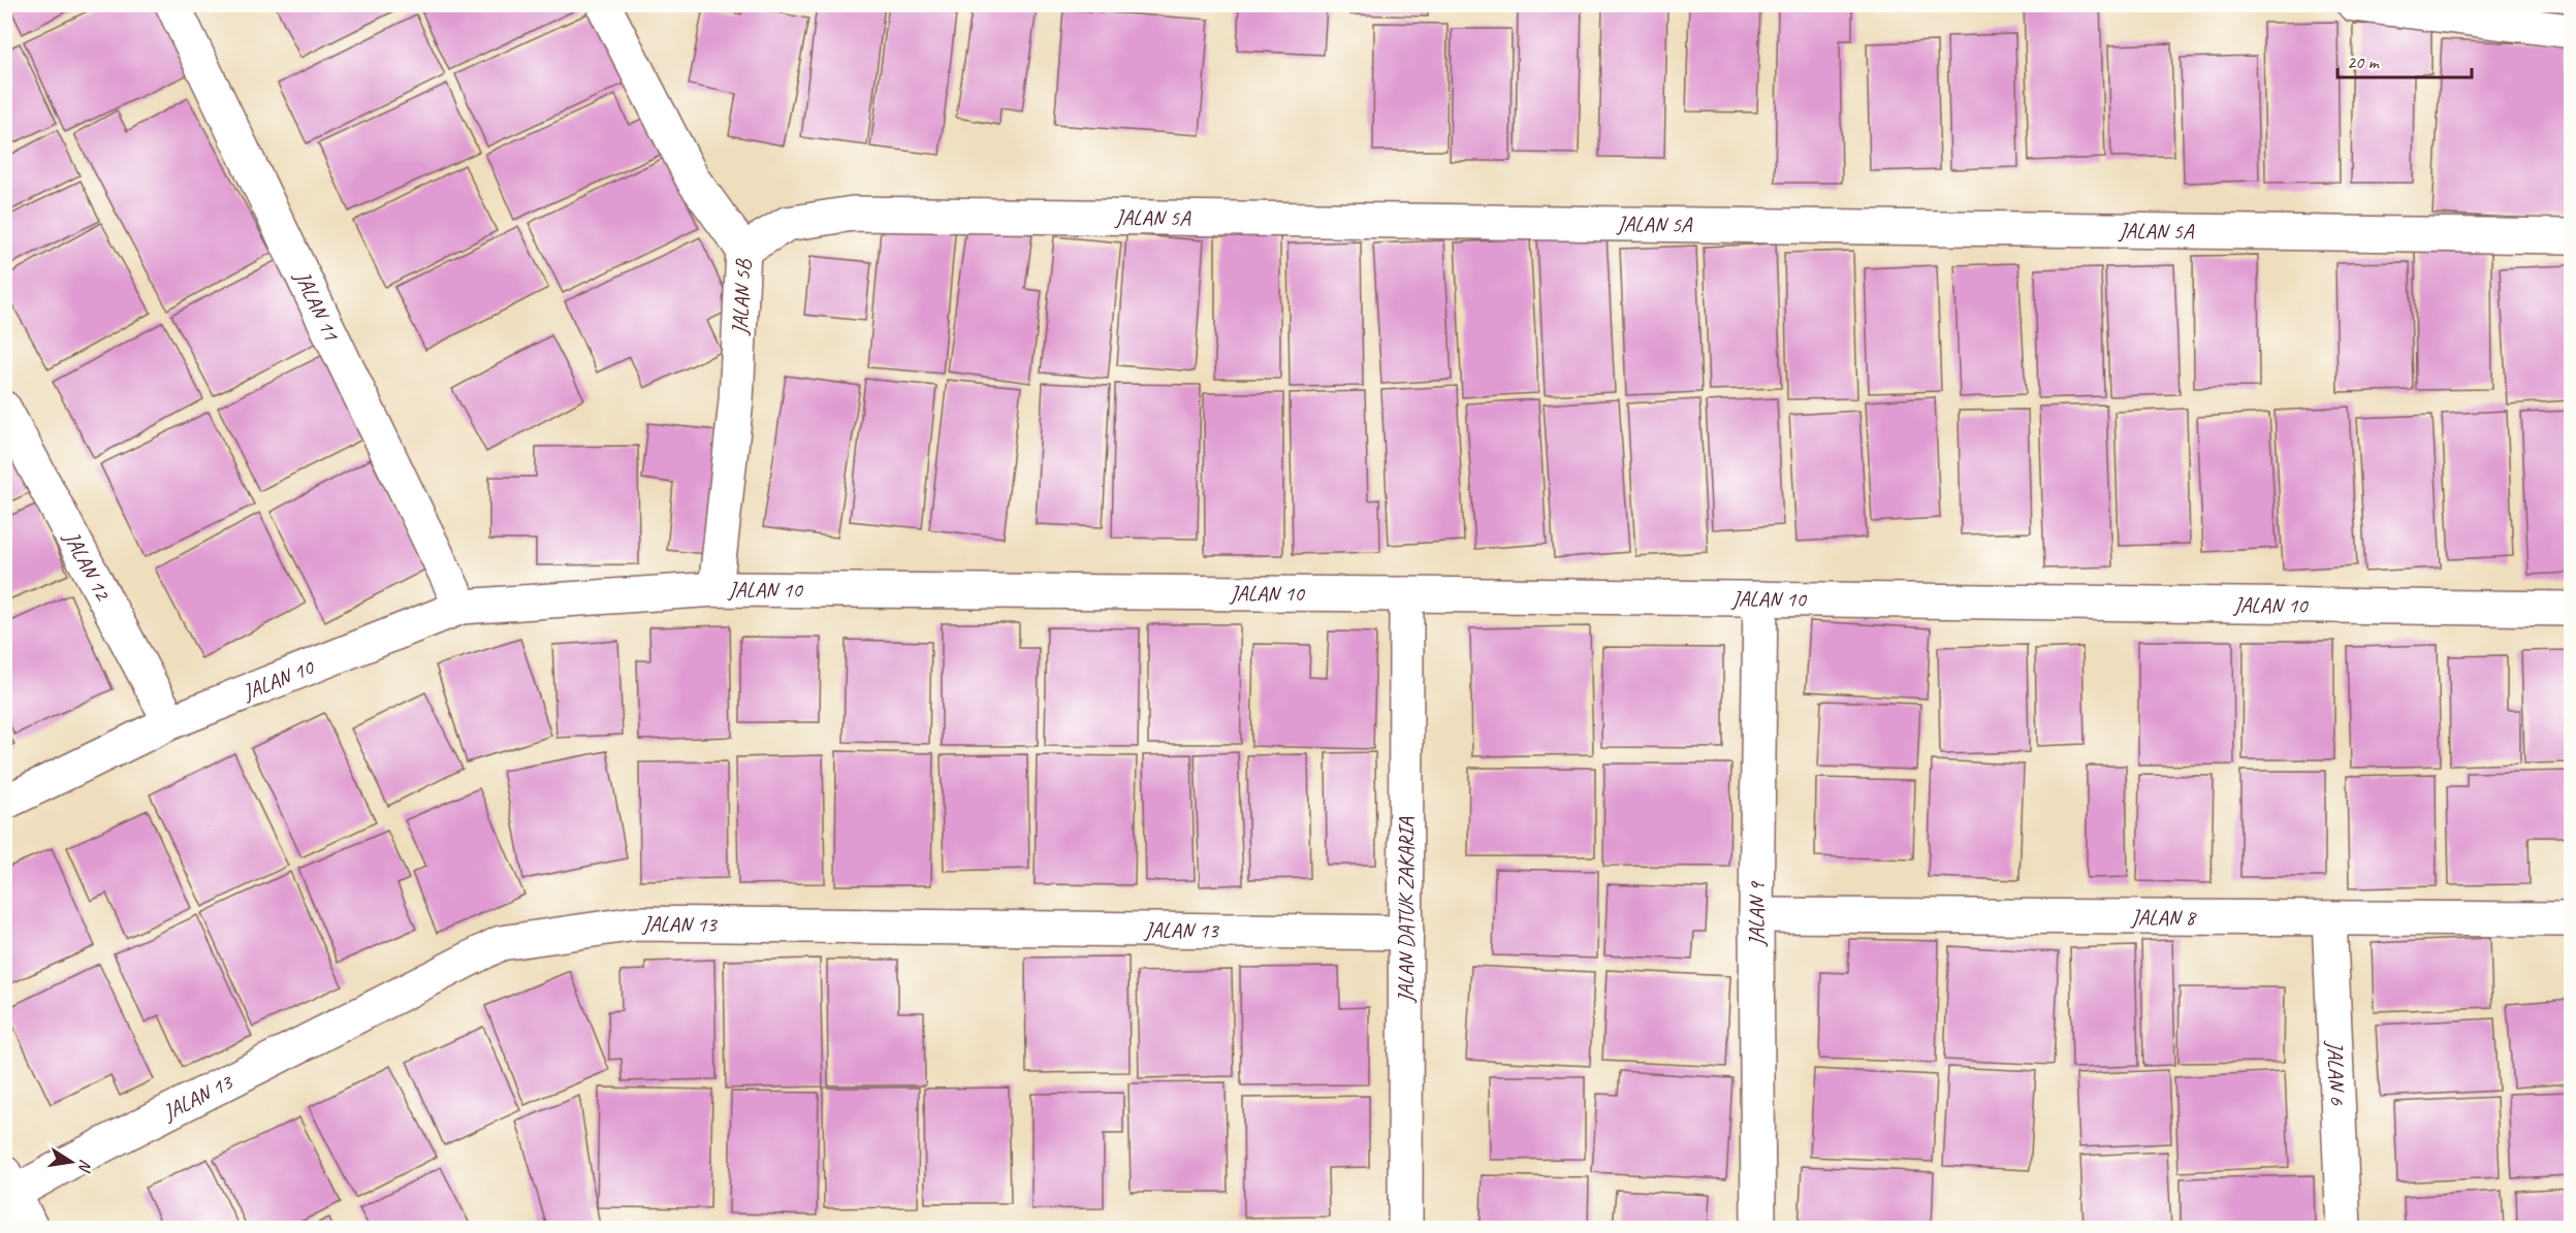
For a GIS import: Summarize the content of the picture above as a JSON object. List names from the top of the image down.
{
  "streets": {
    "street": [
      "JALAN 5A",
      "JALAN 5B",
      "JALAN 11",
      "JALAN 12",
      "JALAN 10",
      "JALAN DATUK ZAKARIA",
      "JALAN 9",
      "JALAN 8",
      "JALAN 13",
      "JALAN 6"
    ]
  },
  "crossings": [
    ["JALAN 5A", "JALAN 5B"],
    ["JALAN 5B", "JALAN 10"],
    ["JALAN 11", "JALAN 10"],
    ["JALAN 12", "JALAN 10"],
    ["JALAN 10", "JALAN DATUK ZAKARIA"],
    ["JALAN 10", "JALAN 9"],
    ["JALAN DATUK ZAKARIA", "JALAN 13"],
    ["JALAN 9", "JALAN 8"],
    ["JALAN 8", "JALAN 6"]
  ],
  "scale_bar": "20 m",
  "north": "right"
}
